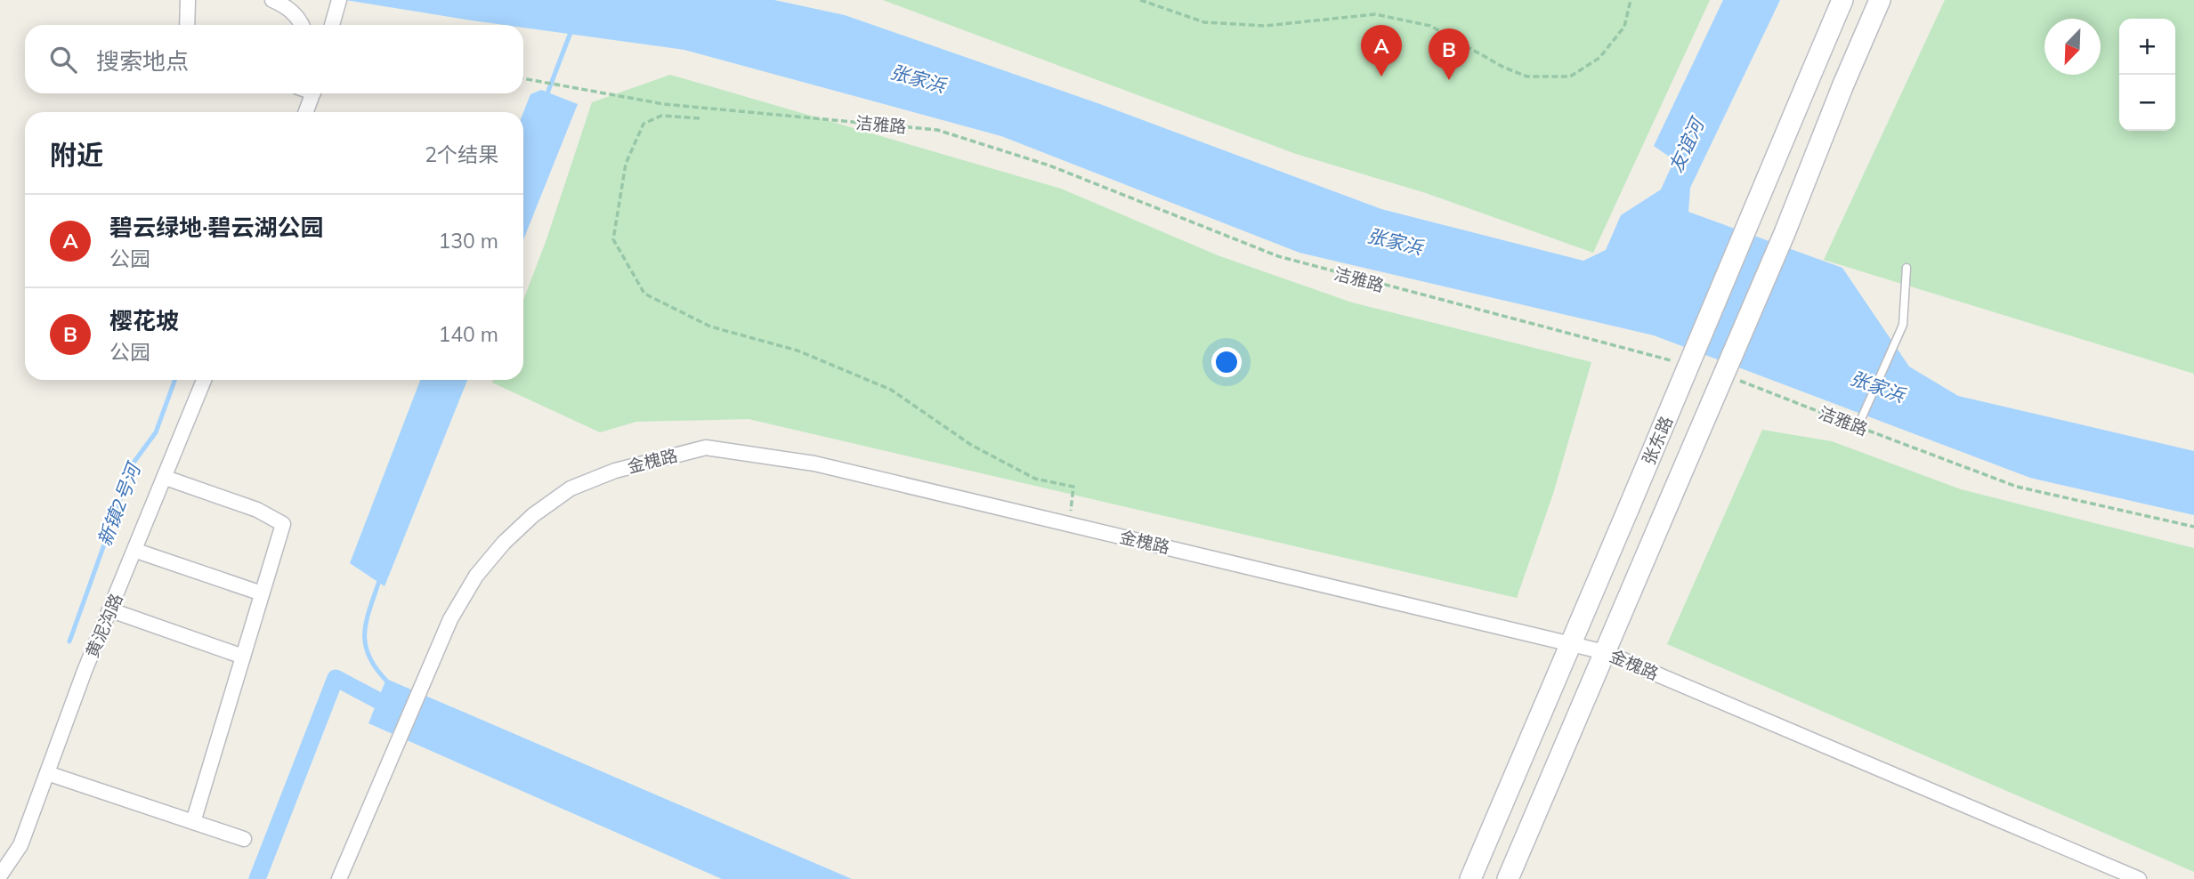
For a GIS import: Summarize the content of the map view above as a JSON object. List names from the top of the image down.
{
  "streets": {
    "main road": ["张东路"],
    "street": ["金槐路", "黄泥沟路"],
    "path": ["洁雅路"]
  },
  "crossings": [
    ["张东路", "金槐路"]
  ],
  "water": ["张家浜", "友谊河", "新镇2号河"],
  "north": "bottom left",
  "page": {
    "map_buttons": ["+", "−"],
    "pins": ["A", "B"],
    "search": "搜索地点",
    "heading": ["附近", "2个结果"],
    "list": [
      {
        "mark": "A",
        "name": "碧云绿地·碧云湖公园",
        "note": "公园",
        "value": "130 m"
      },
      {
        "mark": "B",
        "name": "樱花坡",
        "note": "公园",
        "value": "140 m"
      }
    ]
  }
}
